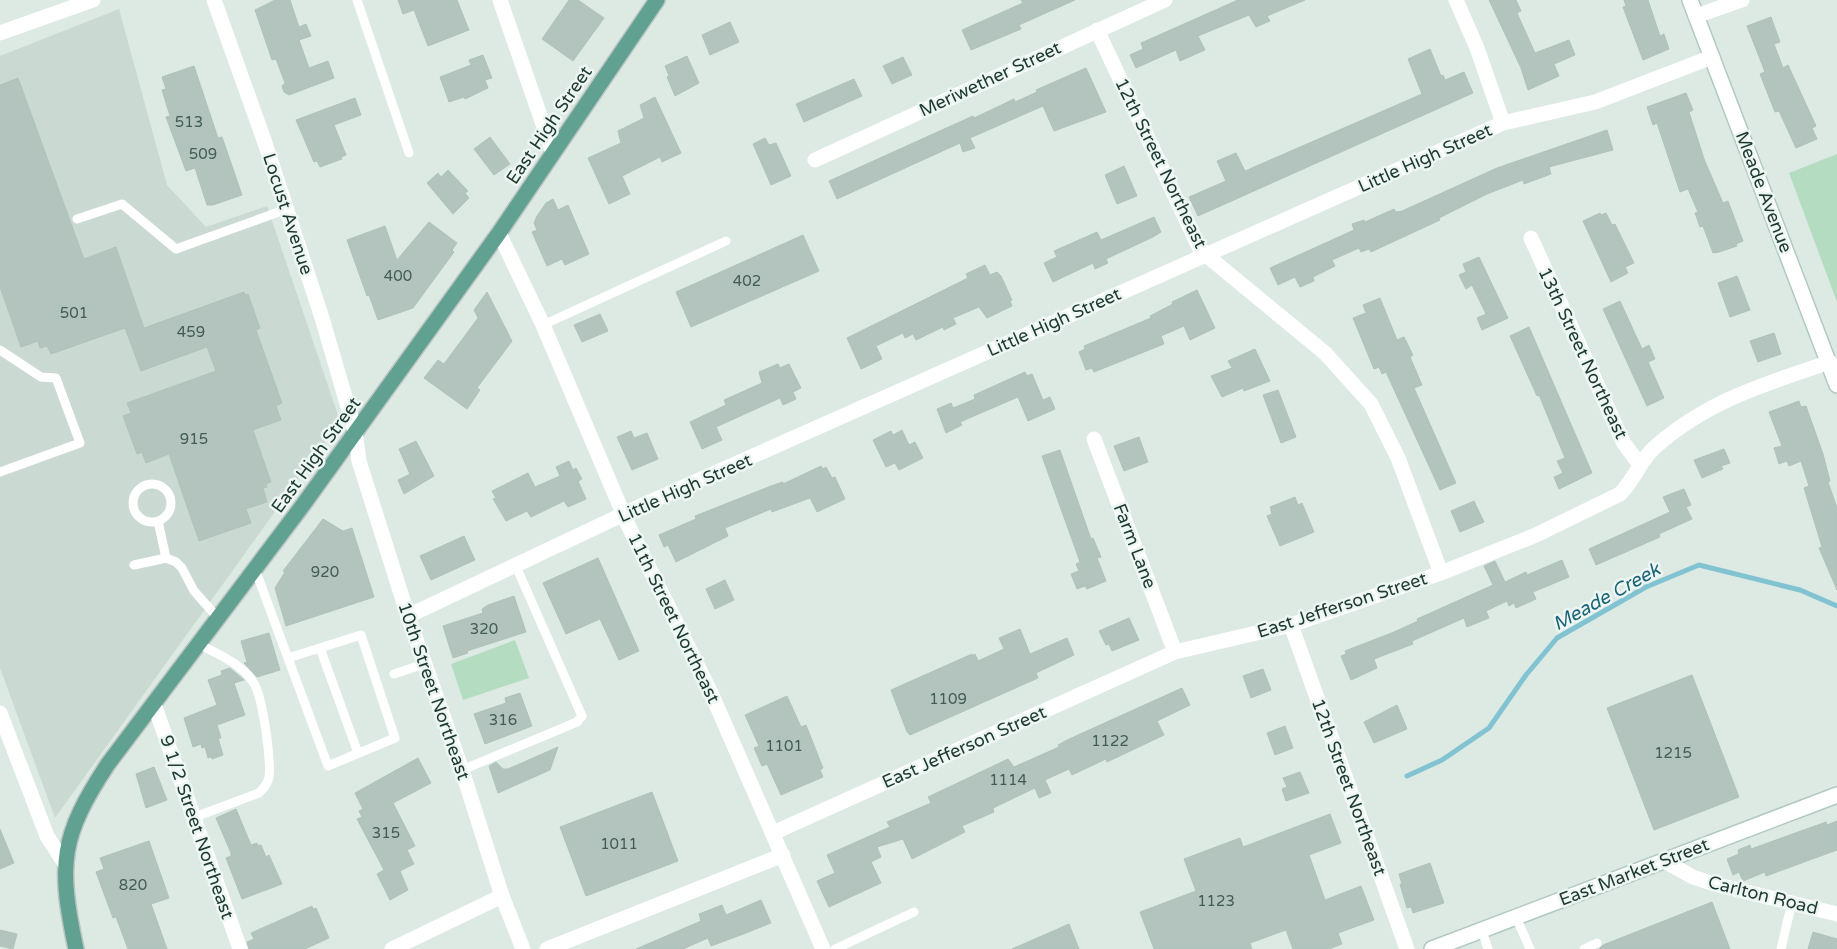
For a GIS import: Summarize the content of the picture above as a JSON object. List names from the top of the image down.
{
  "streets": {
    "main road": ["East High Street"],
    "street": [
      "Meriwether Street",
      "Little High Street",
      "12th Street Northeast",
      "Meade Avenue",
      "Locust Avenue",
      "13th Street Northeast",
      "Farm Lane",
      "East Jefferson Street",
      "11th Street Northeast",
      "10th Street Northeast",
      "9 1/2 Street Northeast",
      "East Market Street",
      "Carlton Road"
    ]
  },
  "crossings": [
    ["Meriwether Street", "12th Street Northeast"],
    ["East High Street", "Locust Avenue"],
    ["East High Street", "11th Street Northeast"],
    ["East High Street", "10th Street Northeast"],
    ["East High Street", "9 1/2 Street Northeast"],
    ["Little High Street", "12th Street Northeast"],
    ["Little High Street", "Meade Avenue"],
    ["Little High Street", "11th Street Northeast"],
    ["Little High Street", "10th Street Northeast"],
    ["12th Street Northeast", "East Jefferson Street"],
    ["Meade Avenue", "East Jefferson Street"],
    ["Locust Avenue", "10th Street Northeast"],
    ["13th Street Northeast", "East Jefferson Street"],
    ["Farm Lane", "East Jefferson Street"],
    ["East Jefferson Street", "11th Street Northeast"],
    ["East Market Street", "Carlton Road"]
  ],
  "water": ["Meade Creek"],
  "house_numbers": [
    "513",
    "509",
    "400",
    "402",
    "501",
    "459",
    "915",
    "920",
    "320",
    "1109",
    "316",
    "1122",
    "1101",
    "1215",
    "1114",
    "315",
    "1011",
    "820",
    "1123"
  ]
}
